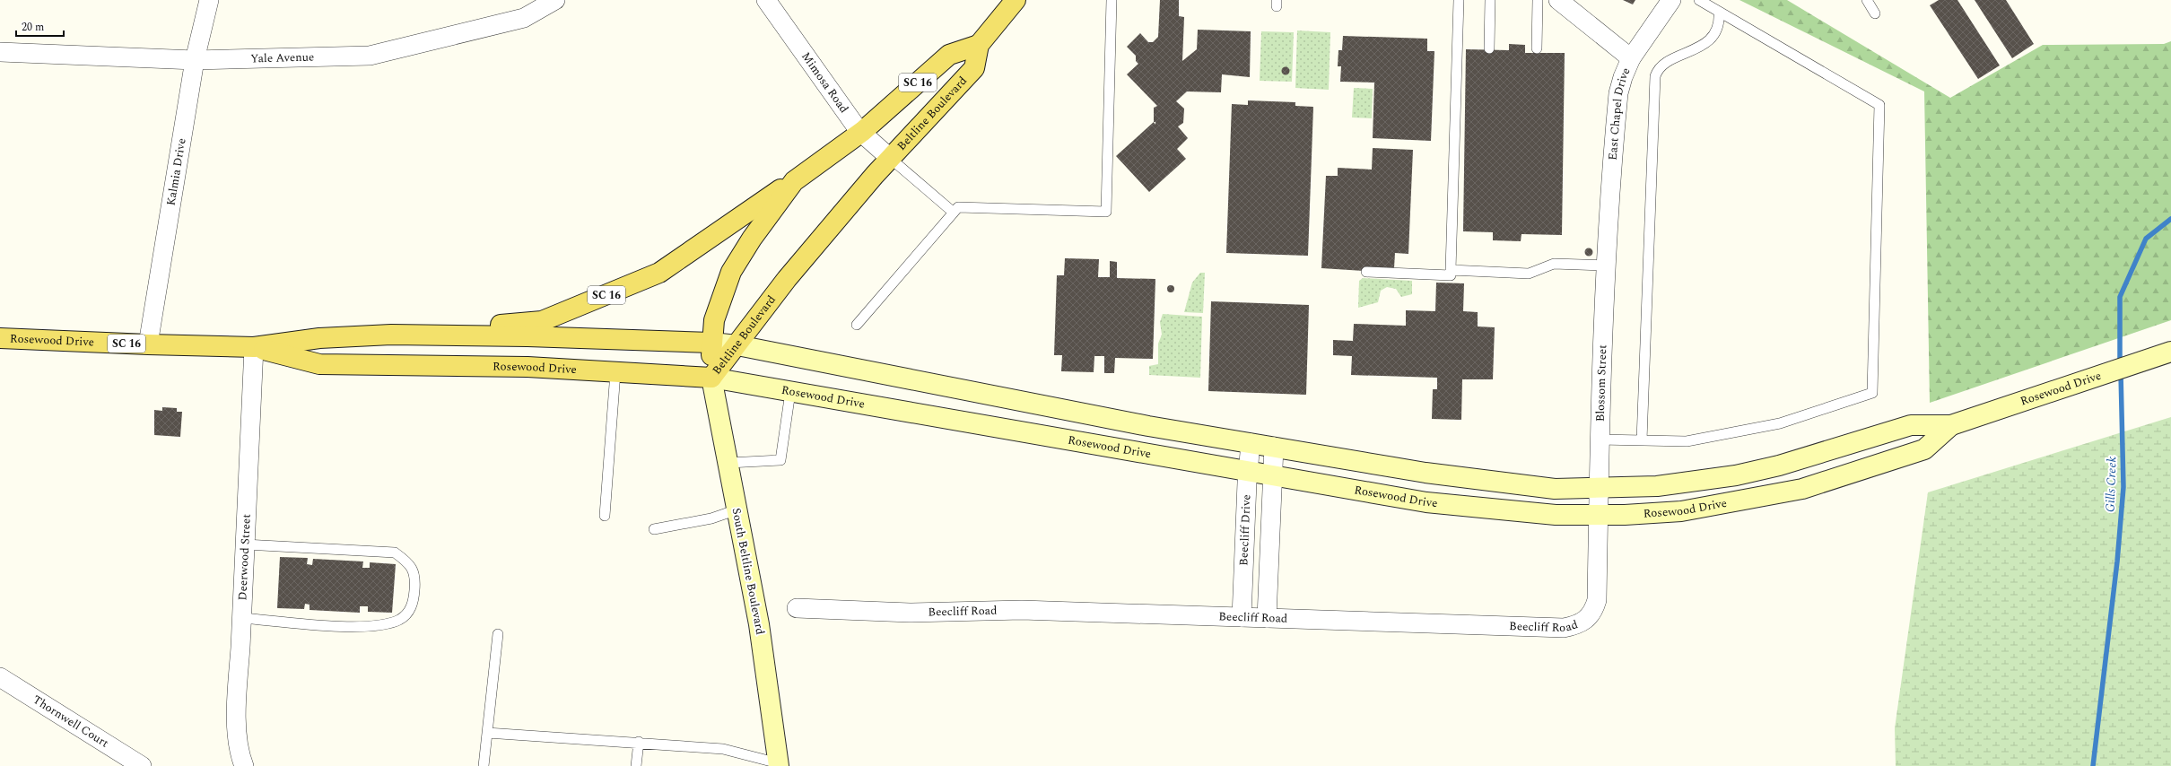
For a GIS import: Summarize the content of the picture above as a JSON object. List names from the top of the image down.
{
  "streets": {
    "main road": [
      "SC 16",
      "Beltline Boulevard",
      "Rosewood Drive",
      "South Beltline Boulevard"
    ],
    "street": [
      "Yale Avenue",
      "Mimosa Road",
      "East Chapel Drive",
      "Kalmia Drive",
      "Blossom Street",
      "Beecliff Drive",
      "Deerwood Street",
      "Beecliff Road",
      "Thornwell Court"
    ]
  },
  "crossings": [
    ["Yale Avenue", "Kalmia Drive"],
    ["Mimosa Road", "Beltline Boulevard"],
    ["SC 16", "Beltline Boulevard"],
    ["SC 16", "Rosewood Drive"],
    ["Beltline Boulevard", "Rosewood Drive"],
    ["Beltline Boulevard", "South Beltline Boulevard"],
    ["East Chapel Drive", "Blossom Street"],
    ["Kalmia Drive", "Rosewood Drive"],
    ["Rosewood Drive", "Blossom Street"],
    ["Rosewood Drive", "Beecliff Drive"],
    ["Rosewood Drive", "Deerwood Street"],
    ["Rosewood Drive", "South Beltline Boulevard"],
    ["Rosewood Drive", "Beecliff Road"],
    ["Blossom Street", "Beecliff Road"],
    ["Beecliff Drive", "Beecliff Road"]
  ],
  "water": ["Gills Creek"],
  "scale_bar": "20 m"
}
